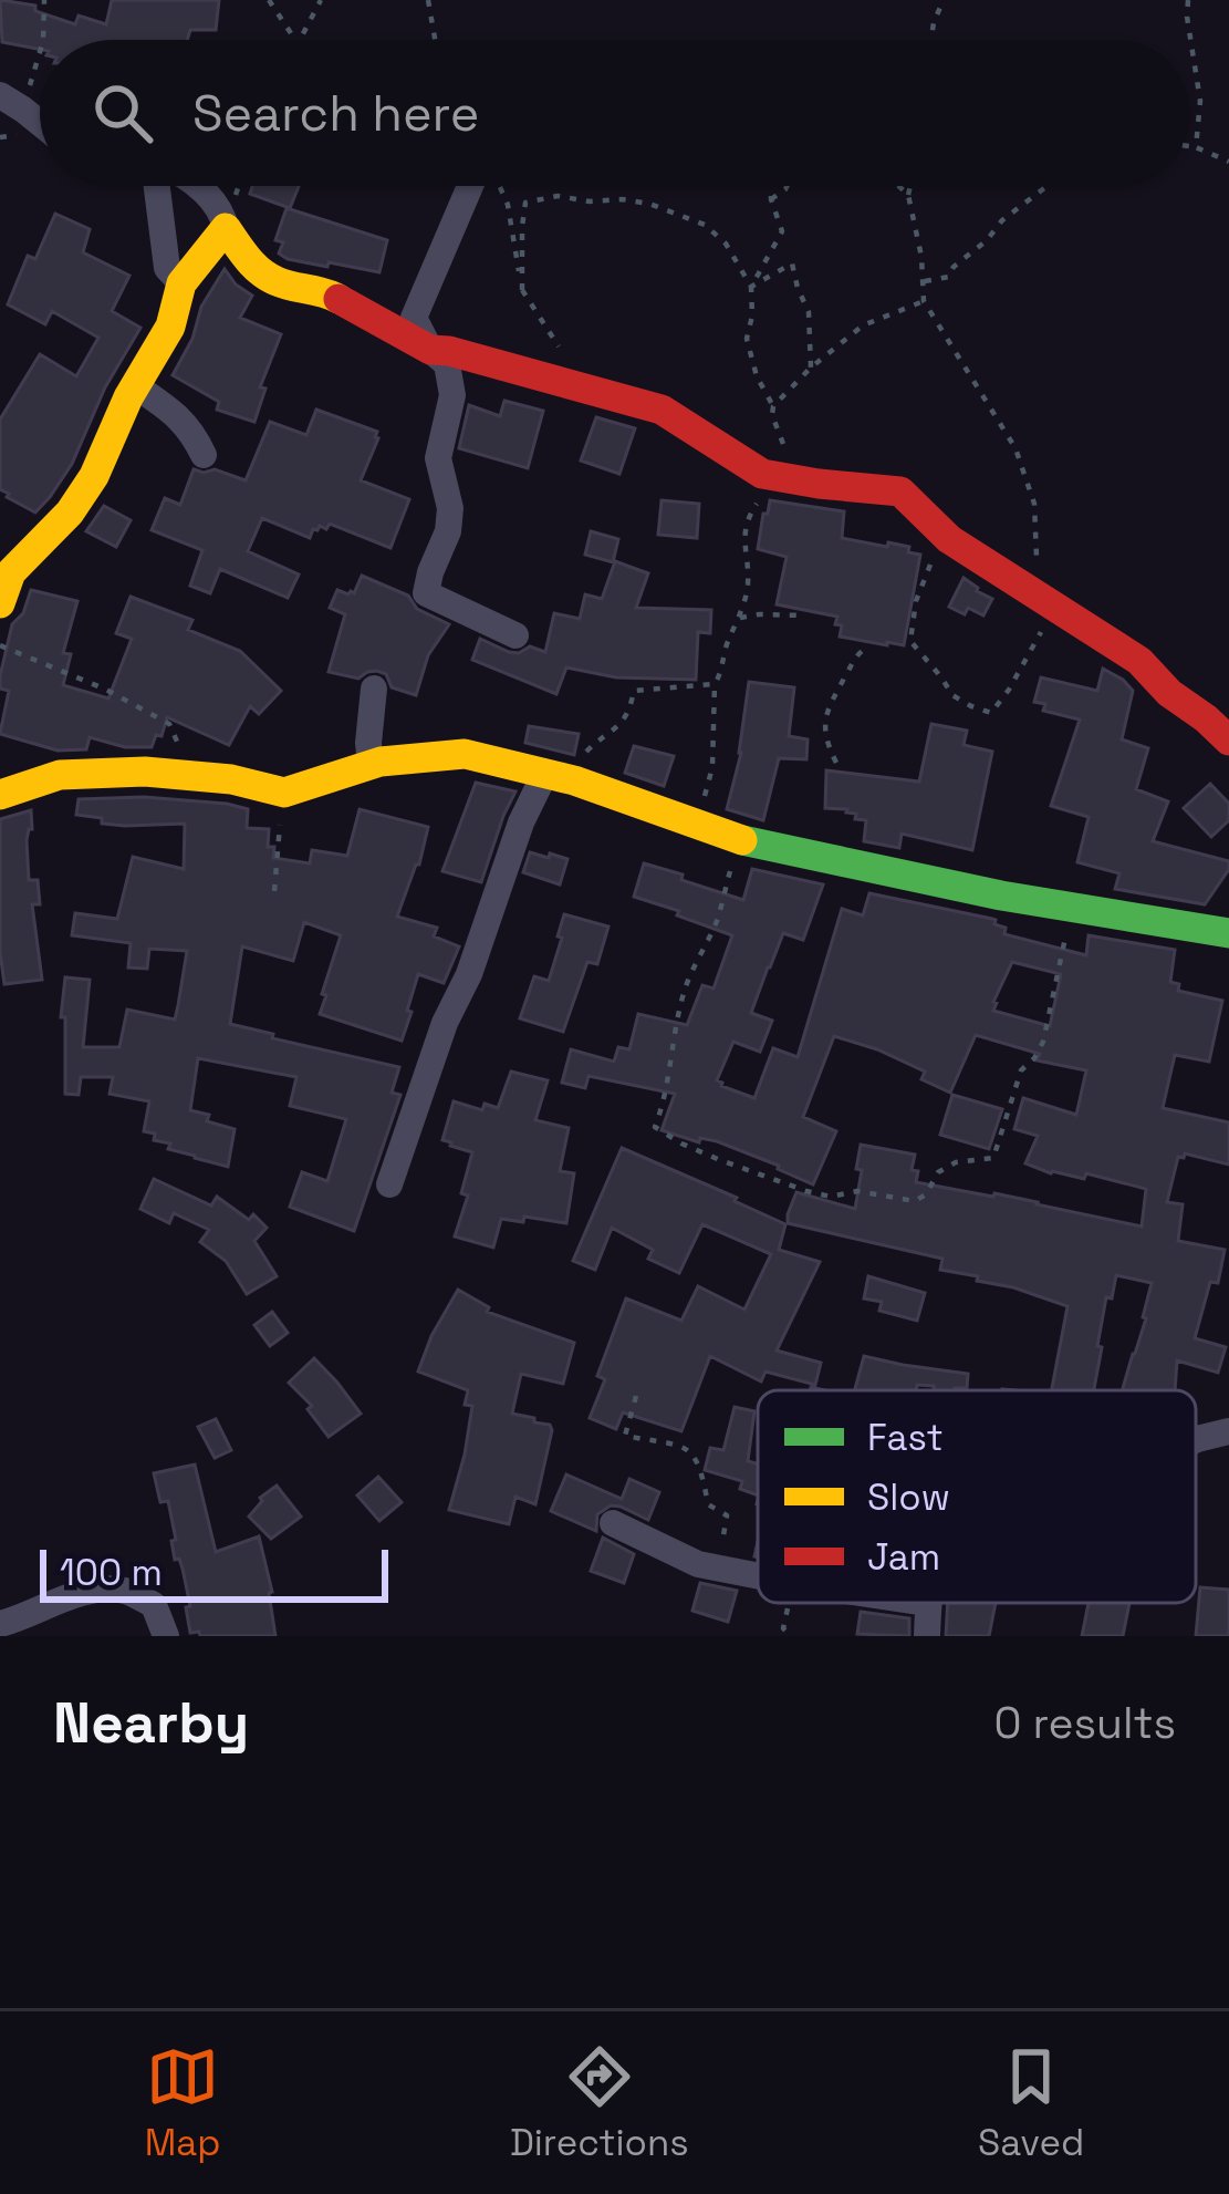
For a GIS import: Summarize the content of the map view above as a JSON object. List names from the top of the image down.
{
  "legend": ["Fast", "Slow", "Jam"],
  "scale_bar": "100 m",
  "page": {
    "search": "Search here",
    "scale": "100 m",
    "heading": ["Nearby", "0 results"],
    "nav": ["Map", "Directions", "Saved"]
  }
}
